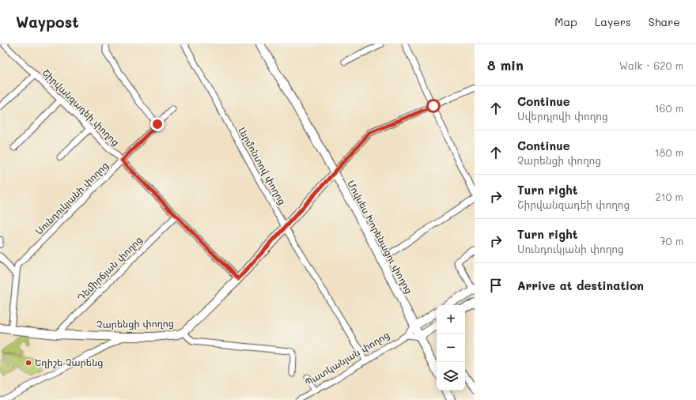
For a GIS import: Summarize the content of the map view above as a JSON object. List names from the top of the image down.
{
  "streets": {
    "main road": ["Մովսես Խորենացու փողոց", "Չարենցի փողոց", "Պատկանյան փողոց"],
    "street": [
      "Շիրվանզադեի փողոց",
      "Լերմոնտով փողոց",
      "Սունդուկյանի փողոց",
      "Դեմիրճյան փողոց"
    ]
  },
  "crossings": [
    ["Շիրվանզադեի փողոց", "Սունդուկյանի փողոց"],
    ["Շիրվանզադեի փողոց", "Դեմիրճյան փողոց"],
    ["Շիրվանզադեի փողոց", "Չարենցի փողոց"],
    ["Լերմոնտով փողոց", "Չարենցի փողոց"],
    ["Լերմոնտով փողոց", "Պատկանյան փողոց"],
    ["Սունդուկյանի փողոց", "Չարենցի փողոց"],
    ["Մովսես Խորենացու փողոց", "Չարենցի փողոց"],
    ["Մովսես Խորենացու փողոց", "Պատկանյան փողոց"],
    ["Դեմիրճյան փողոց", "Չարենցի փողոց"]
  ],
  "places": ["Եղիշե Չարենց"],
  "page": {
    "header": "Waypost",
    "nav": ["Map", "Layers", "Share"],
    "heading": ["8 min", "Walk · 620 m"],
    "list": [
      ["Continue", "Սվերդլովի փողոց", "160 m"],
      ["Continue", "Չարենցի փողոց", "180 m"],
      ["Turn right", "Շիրվանզադեի փողոց", "210 m"],
      ["Turn right", "Սունդուկյանի փողոց", "70 m"],
      "Arrive at destination"
    ],
    "map_buttons": ["+", "−"]
  }
}
